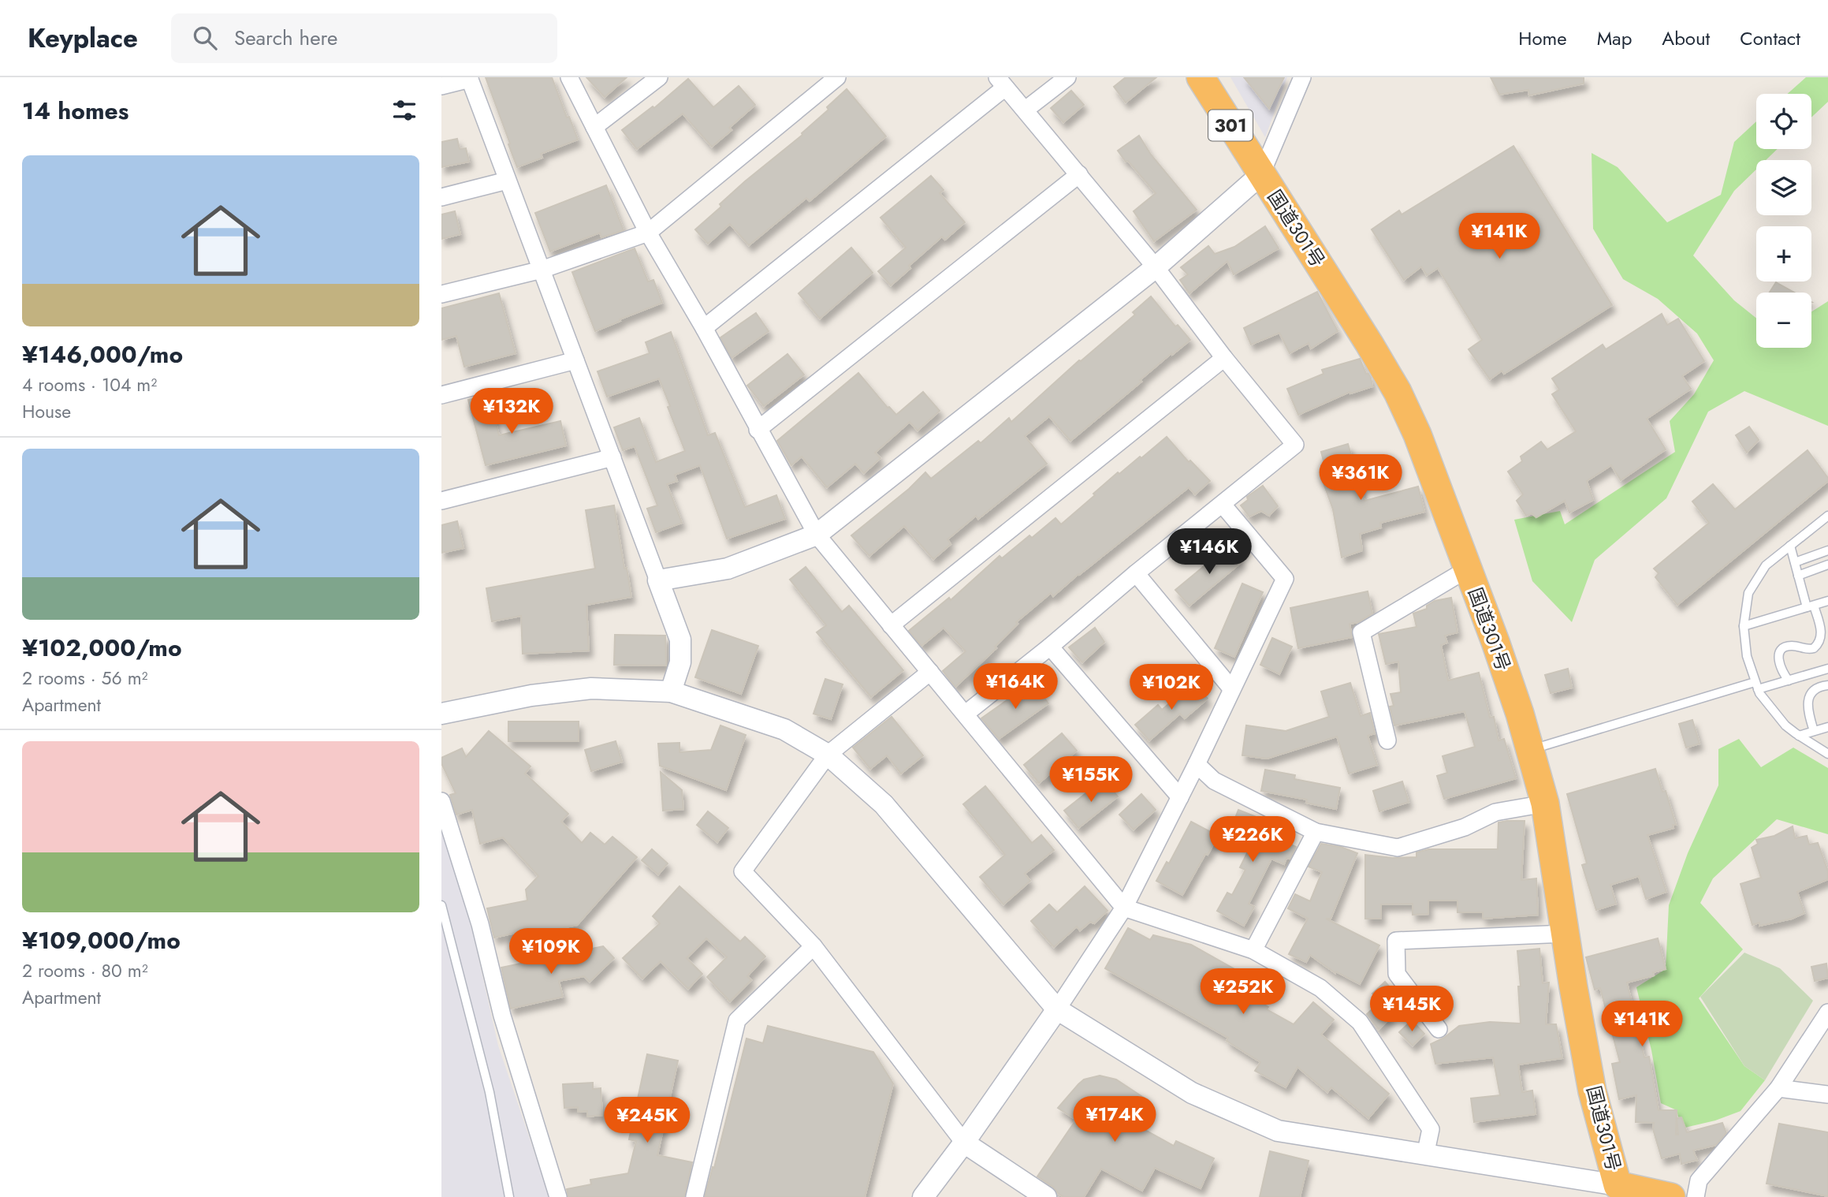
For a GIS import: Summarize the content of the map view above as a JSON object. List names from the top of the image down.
{
  "streets": {
    "highway": ["301", "国道301号"]
  },
  "page": {
    "header": "Keyplace",
    "search": "Search here",
    "nav": [
      "Home",
      "Map",
      "About",
      "Contact"
    ],
    "heading": "14 homes",
    "map_buttons": ["+", "−"],
    "list": [
      {
        "name": "¥146,000/mo",
        "note": "4 rooms · 104 m² · House"
      },
      {
        "name": "¥102,000/mo",
        "note": "2 rooms · 56 m² · Apartment"
      },
      {
        "name": "¥109,000/mo",
        "note": "2 rooms · 80 m² · Apartment"
      }
    ],
    "price": [
      "¥141K",
      "¥132K",
      "¥361K",
      "¥146K",
      "¥164K",
      "¥102K",
      "¥155K",
      "¥226K",
      "¥109K",
      "¥252K",
      "¥145K",
      "¥141K",
      "¥174K",
      "¥245K"
    ]
  }
}
